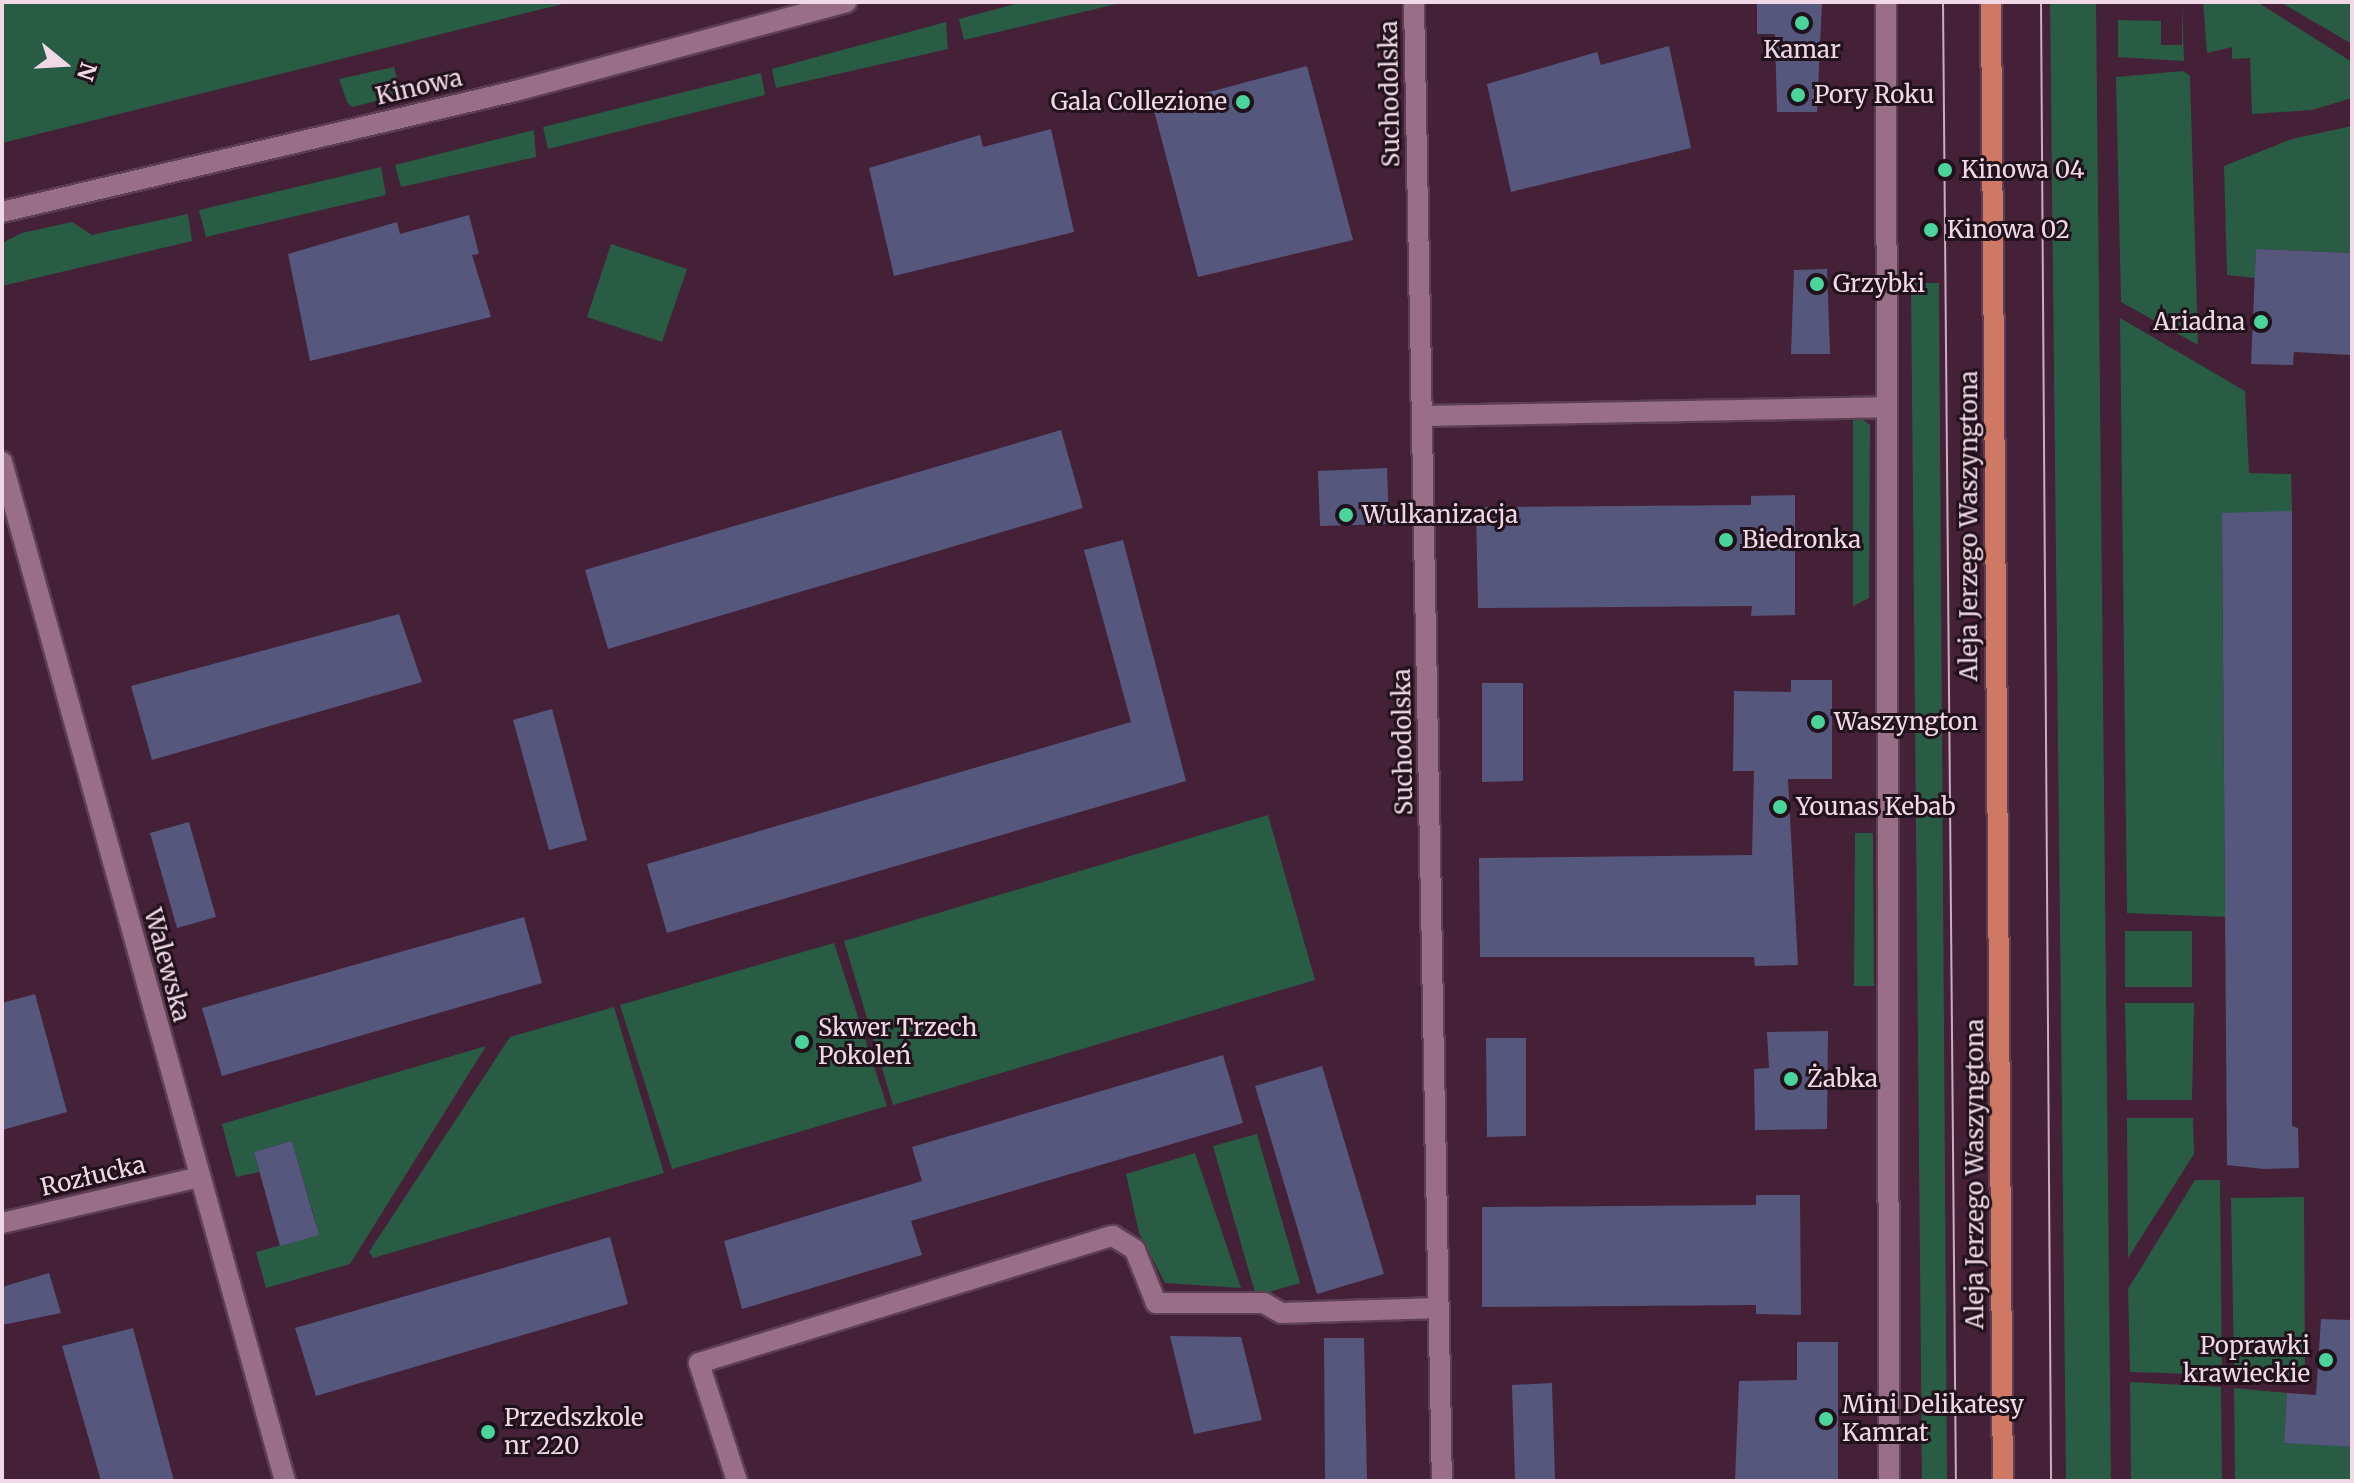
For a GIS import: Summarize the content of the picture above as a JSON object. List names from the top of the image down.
{
  "streets": {
    "main road": ["Aleja Jerzego Waszyngtona"],
    "street": [
      "Kinowa",
      "Suchodolska",
      "Walewska",
      "Rozłucka"
    ]
  },
  "crossings": [
    ["Walewska", "Rozłucka"]
  ],
  "places": [
    "Kamar",
    "Pory Roku",
    "Gala Collezione",
    "Kinowa 04",
    "Kinowa 02",
    "Grzybki",
    "Ariadna",
    "Wulkanizacja",
    "Biedronka",
    "Waszyngton",
    "Younas Kebab",
    "Skwer Trzech Pokoleń",
    "Żabka",
    "Poprawki krawieckie",
    "Mini Delikatesy Kamrat",
    "Przedszkole nr 220"
  ],
  "north": "right"
}
